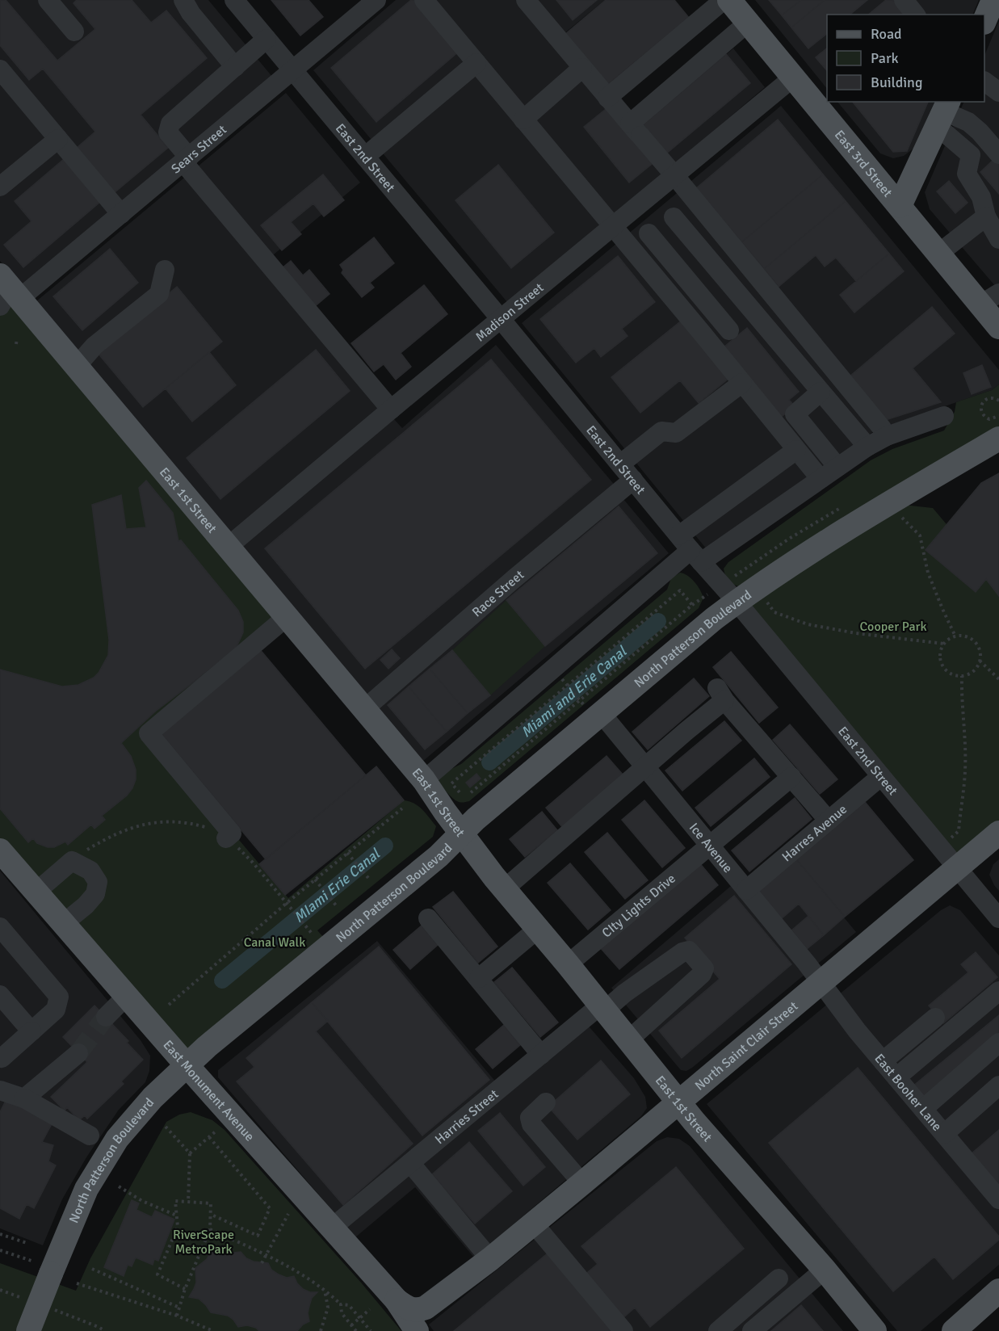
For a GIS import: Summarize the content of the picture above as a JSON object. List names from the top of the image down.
{
  "streets": {
    "main road": [
      "East 3rd Street",
      "East 1st Street",
      "North Patterson Boulevard",
      "North Saint Clair Street",
      "East Monument Avenue"
    ],
    "street": [
      "Sears Street",
      "East 2nd Street",
      "Madison Street",
      "Race Street",
      "Harres Avenue",
      "Ice Avenue",
      "CIty Lights Drive",
      "East Booher Lane",
      "Harries Street"
    ]
  },
  "crossings": [
    ["Sears Street", "East 2nd Street"],
    ["Sears Street", "East 1st Street"],
    ["East 2nd Street", "Madison Street"],
    ["East 2nd Street", "Race Street"],
    ["East 2nd Street", "North Patterson Boulevard"],
    ["East 2nd Street", "Harres Avenue"],
    ["East 2nd Street", "North Saint Clair Street"],
    ["East 3rd Street", "Madison Street"],
    ["Madison Street", "East 1st Street"],
    ["East 1st Street", "Race Street"],
    ["East 1st Street", "North Patterson Boulevard"],
    ["East 1st Street", "CIty Lights Drive"],
    ["East 1st Street", "North Saint Clair Street"],
    ["East 1st Street", "Harries Street"],
    ["North Patterson Boulevard", "Ice Avenue"],
    ["North Patterson Boulevard", "East Monument Avenue"],
    ["Harres Avenue", "Ice Avenue"],
    ["Ice Avenue", "CIty Lights Drive"],
    ["Ice Avenue", "North Saint Clair Street"],
    ["Ice Avenue", "East Booher Lane"],
    ["North Saint Clair Street", "East Monument Avenue"],
    ["North Saint Clair Street", "East Booher Lane"],
    ["East Monument Avenue", "Harries Street"]
  ],
  "water": ["Miami and Erie Canal", "MIami Erie Canal"],
  "parks": ["Cooper Park", "Canal Walk", "RiverScape MetroPark"],
  "legend": ["Road", "Park", "Building"]
}
